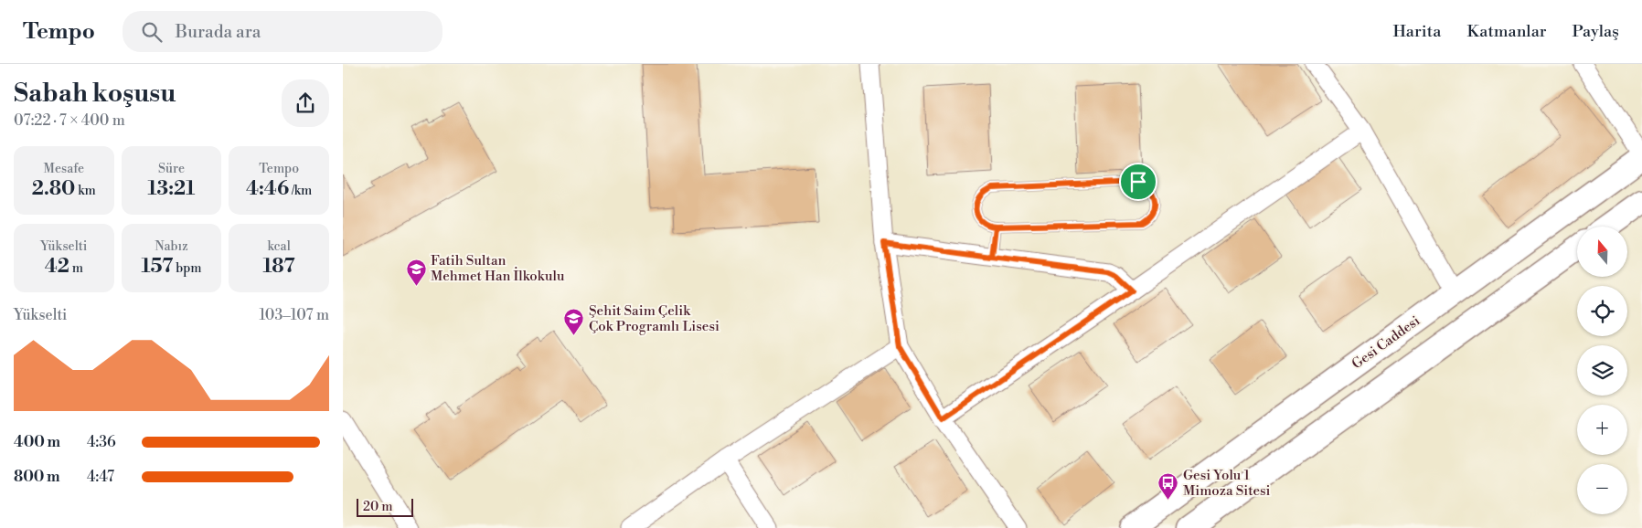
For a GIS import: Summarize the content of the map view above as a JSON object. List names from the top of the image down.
{
  "streets": {
    "main road": ["Gesi Caddesi"]
  },
  "places": {
    "school or university": ["Fatih Sultan Mehmet Han İlkokulu", "Şehit Saim Çelik Çok Programlı Lisesi"],
    "bus stop": ["Gesi Yolu 1 Mimoza Sitesi"]
  },
  "scale_bar": "20 m",
  "north": "top",
  "page": {
    "header": "Tempo",
    "search": "Burada ara",
    "nav": ["Harita", "Katmanlar", "Paylaş"],
    "heading": ["Sabah koşusu", "07:22 · 7 × 400 m"],
    "stats": [
      ["Mesafe", "2.80 km"],
      ["Süre", "13:21"],
      ["Tempo", "4:46 /km"],
      ["Yükselti", "42 m"],
      ["Nabız", "157 bpm"],
      ["kcal", "187"]
    ],
    "map_buttons": ["+", "−"],
    "chart": ["Yükselti", "103–107 m"],
    "list": [
      {
        "name": "400 m",
        "note": "4:36"
      },
      {
        "name": "800 m",
        "note": "4:47"
      }
    ],
    "scale": "20 m"
  }
}
